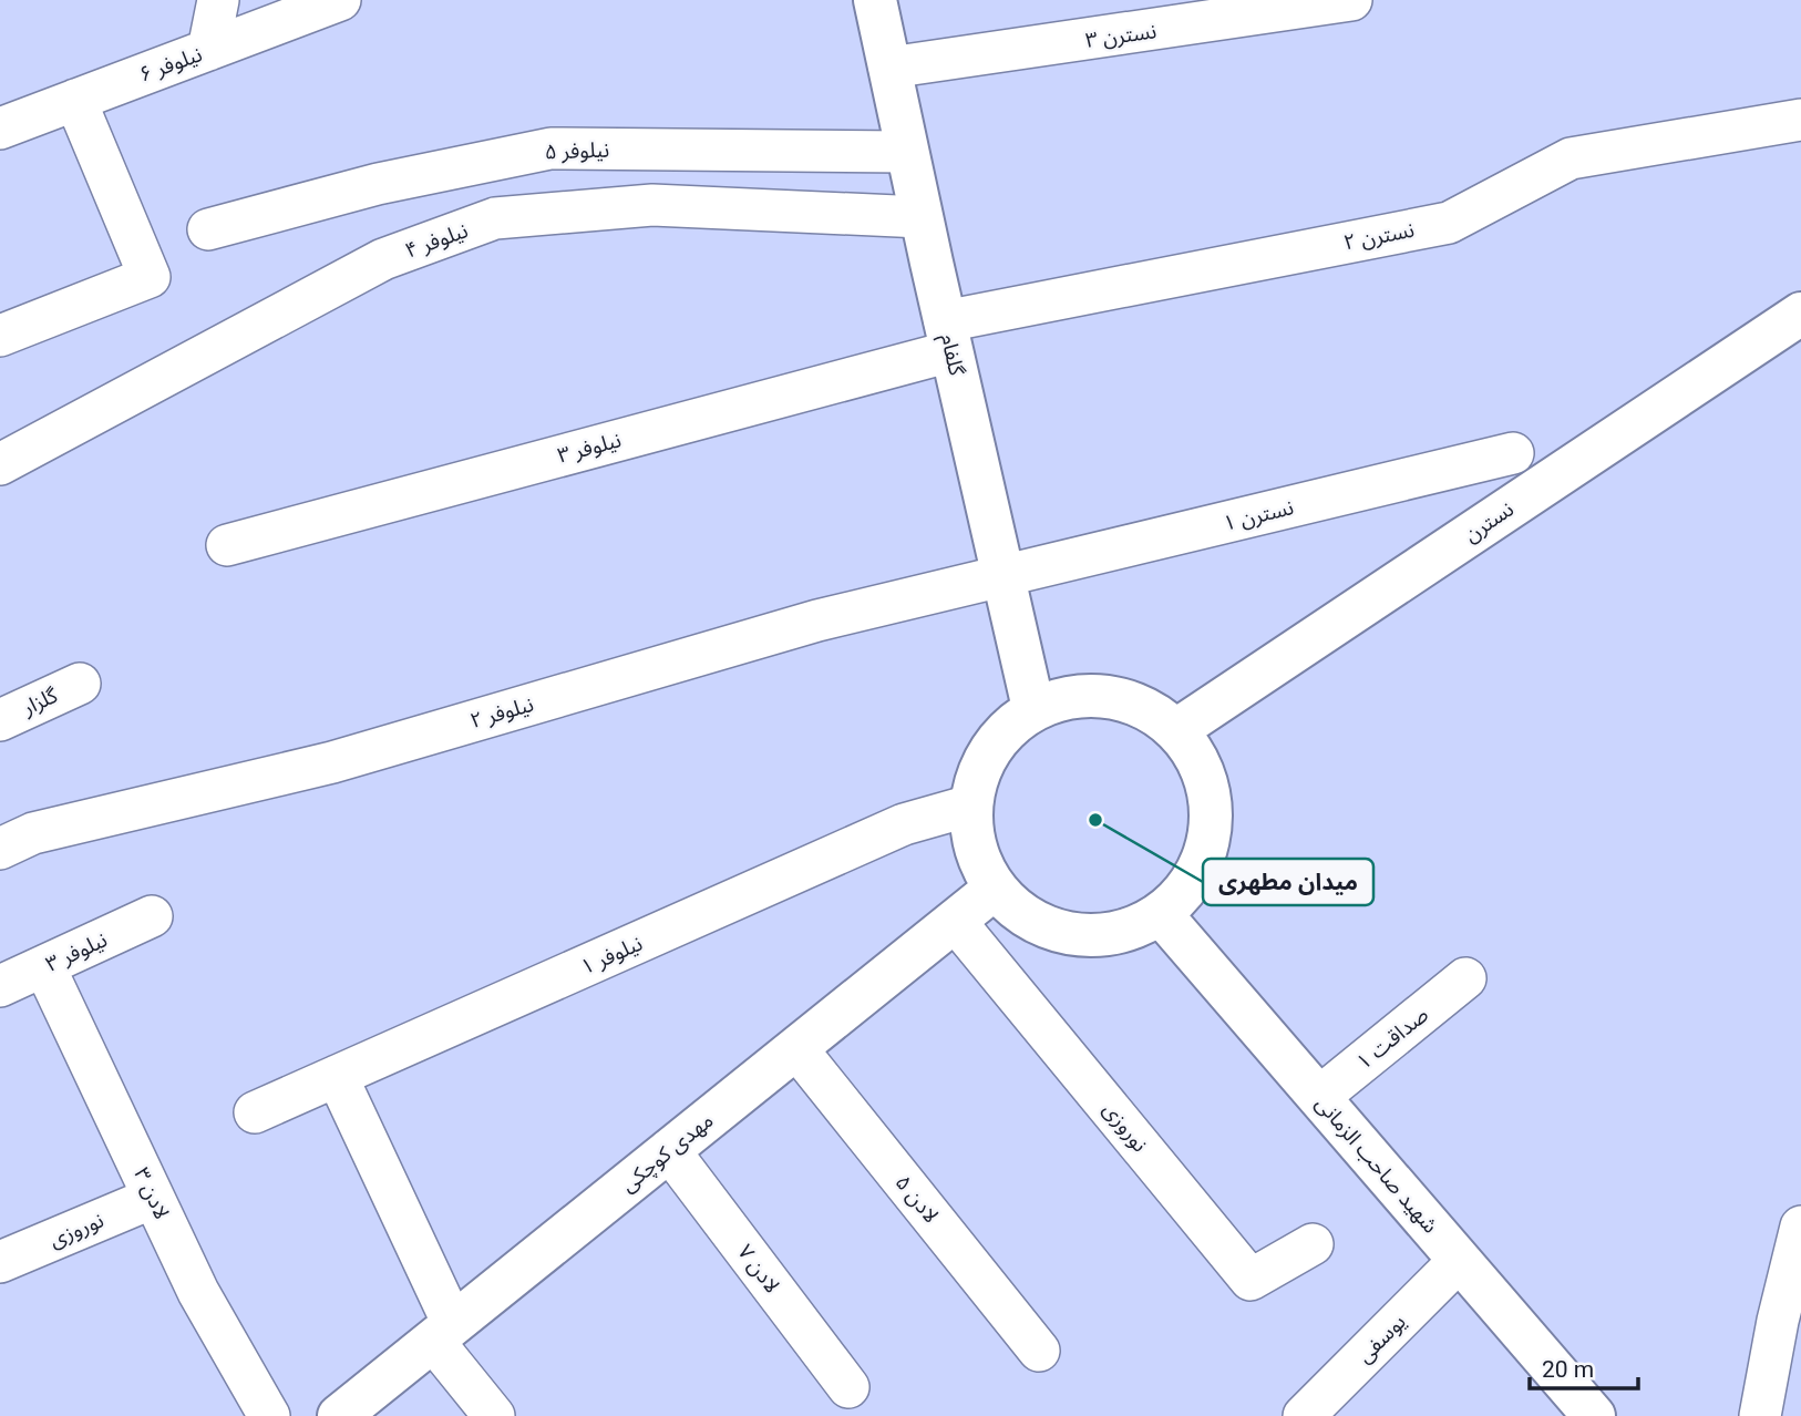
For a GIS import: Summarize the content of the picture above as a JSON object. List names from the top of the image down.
{
  "streets": {
    "street": [
      "نسترن ۳",
      "نیلوفر ۶",
      "نیلوفر ۵",
      "نسترن ۲",
      "نیلوفر ۴",
      "گلفام",
      "نیلوفر ۳",
      "نسترن ۱",
      "نسترن",
      "گلزار",
      "نیلوفر ۲",
      "نیلوفر ۱",
      "صداقت ۱",
      "نوروزی",
      "مهدی کوچکی",
      "شهید صاحب الزمانی",
      "لادن ۳",
      "لادن ۵",
      "لادن ۷",
      "یوسفی"
    ]
  },
  "crossings": [
    ["نسترن ۳", "گلفام"],
    ["نیلوفر ۵", "گلفام"],
    ["نسترن ۲", "گلفام"],
    ["نسترن ۲", "نیلوفر ۳"],
    ["نیلوفر ۴", "گلفام"],
    ["گلفام", "نیلوفر ۳"],
    ["گلفام", "نسترن ۱"],
    ["گلفام", "نسترن"],
    ["گلفام", "نیلوفر ۲"],
    ["گلفام", "نیلوفر ۱"],
    ["گلفام", "مهدی کوچکی"],
    ["گلفام", "شهید صاحب الزمانی"],
    ["نیلوفر ۳", "لادن ۳"],
    ["نسترن ۱", "نیلوفر ۲"],
    ["نسترن", "نیلوفر ۱"],
    ["نسترن", "مهدی کوچکی"],
    ["نسترن", "شهید صاحب الزمانی"],
    ["نیلوفر ۱", "مهدی کوچکی"],
    ["نیلوفر ۱", "شهید صاحب الزمانی"],
    ["صداقت ۱", "شهید صاحب الزمانی"],
    ["نوروزی", "مهدی کوچکی"],
    ["نوروزی", "لادن ۳"],
    ["مهدی کوچکی", "شهید صاحب الزمانی"],
    ["مهدی کوچکی", "لادن ۵"],
    ["مهدی کوچکی", "لادن ۷"],
    ["شهید صاحب الزمانی", "یوسفی"]
  ],
  "places": ["میدان مطهری"],
  "scale_bar": "20 m"
}
